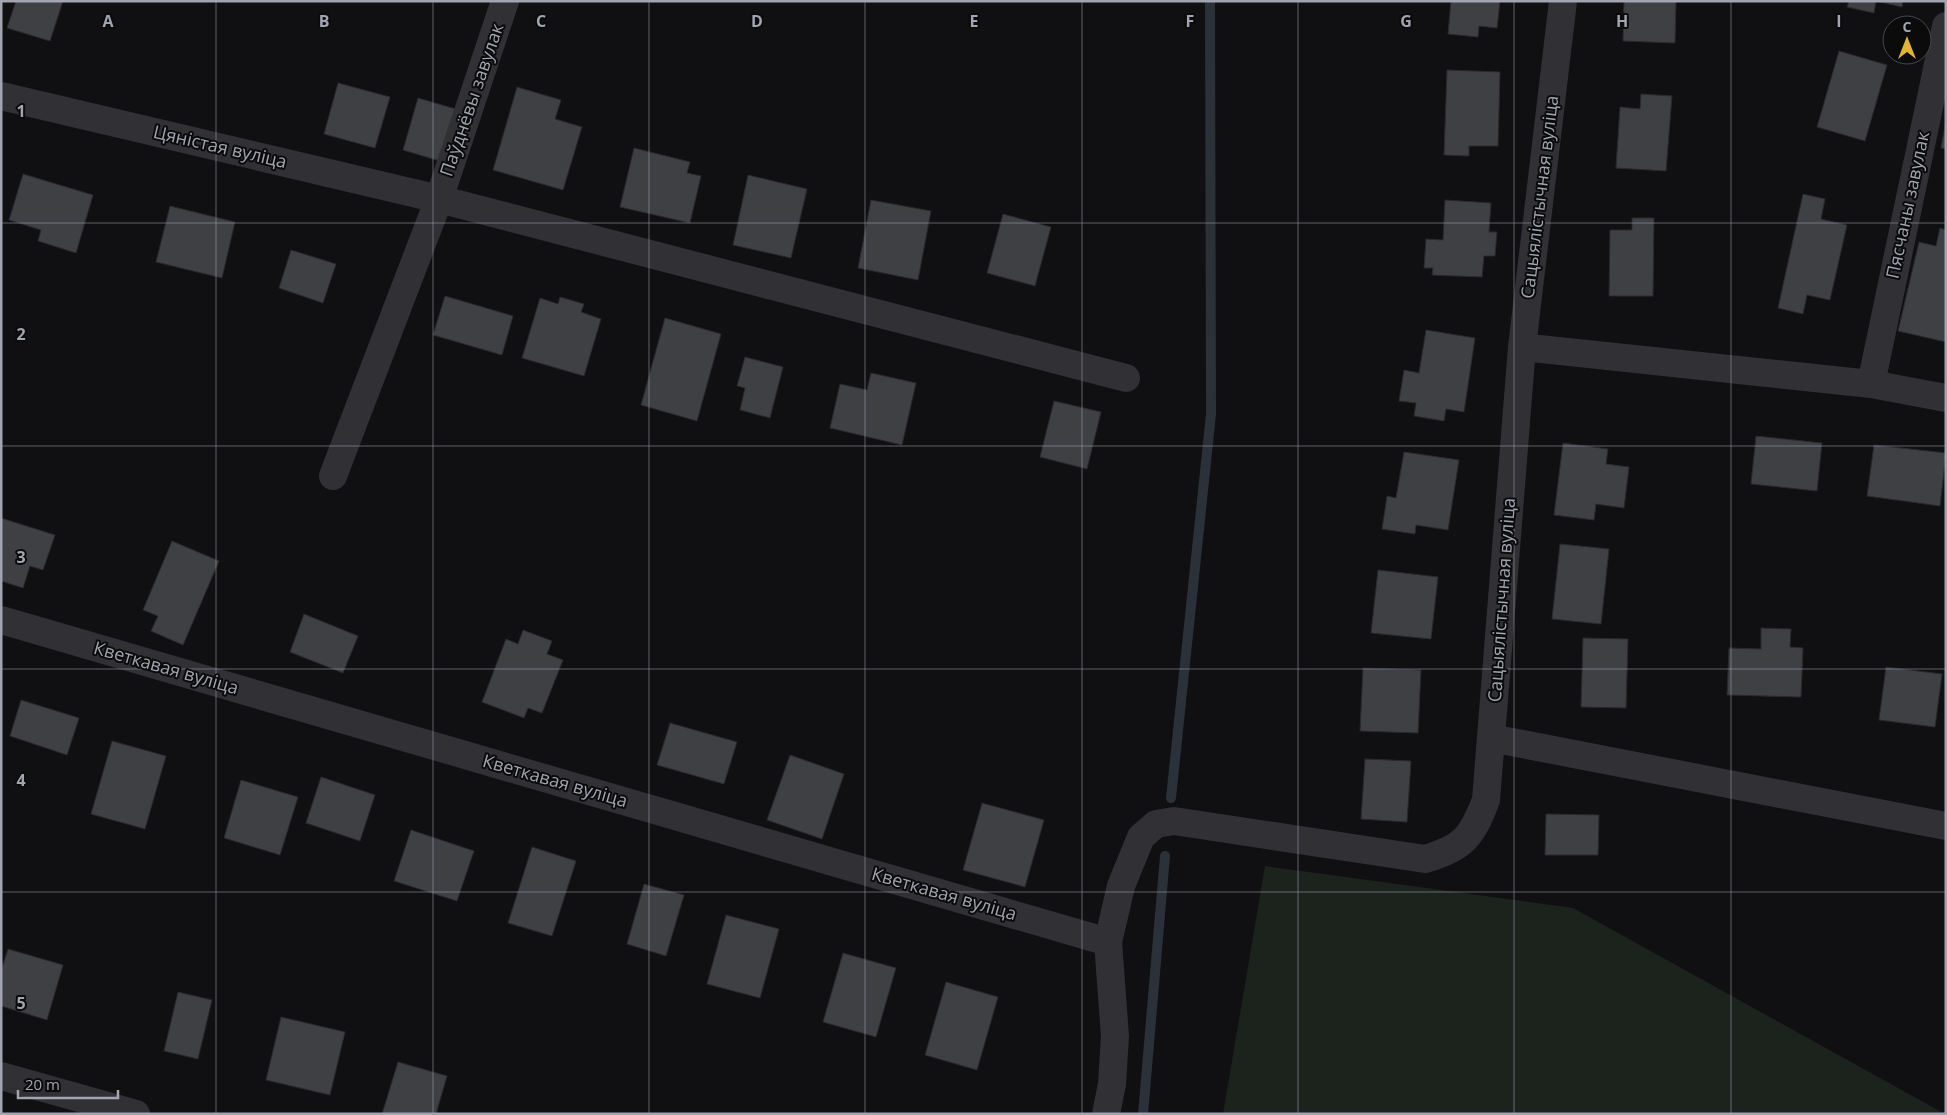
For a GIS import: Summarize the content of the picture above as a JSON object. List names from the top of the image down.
{
  "streets": {
    "street": [
      "Паўднёвы завулак",
      "Цяністая вуліца",
      "Сацыялістычная вуліца",
      "Пясчаны завулак",
      "Кветкавая вуліца"
    ]
  },
  "crossings": [
    ["Паўднёвы завулак", "Цяністая вуліца"],
    ["Сацыялістычная вуліца", "Кветкавая вуліца"]
  ],
  "scale_bar": "20 m",
  "north": "top",
  "grid": {
    "columns": [
      "A",
      "B",
      "C",
      "D",
      "E",
      "F",
      "G",
      "H",
      "I"
    ],
    "rows": [
      "1",
      "2",
      "3",
      "4",
      "5"
    ]
  }
}
